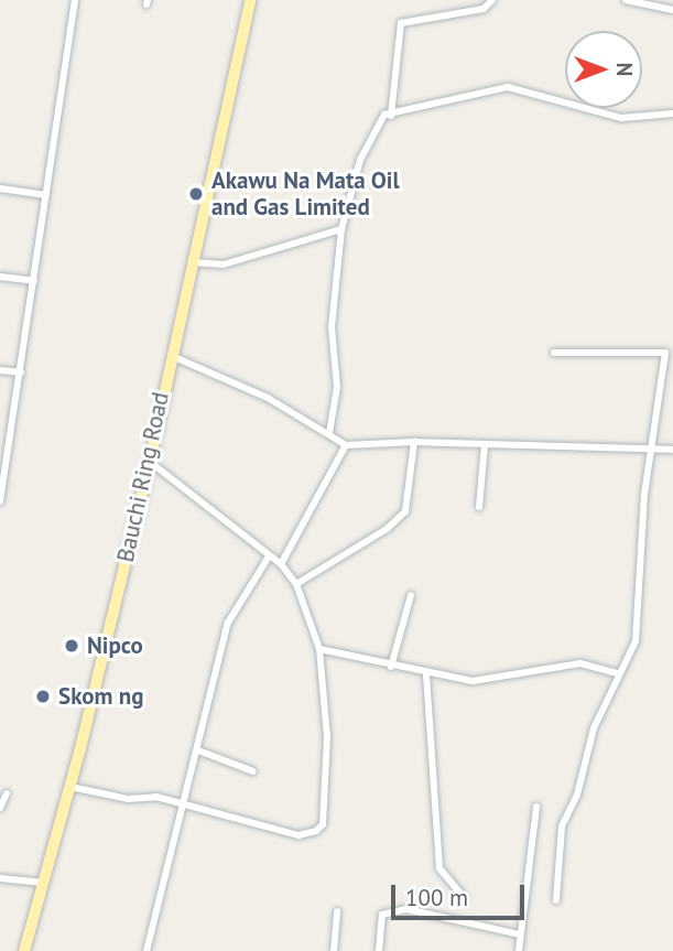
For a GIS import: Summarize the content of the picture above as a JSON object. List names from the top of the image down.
{
  "streets": {
    "main road": ["Bauchi Ring Road"]
  },
  "places": ["Akawu Na Mata Oil and Gas Limited", "Nipco", "Skom ng"],
  "scale_bar": "100 m",
  "north": "right"
}
